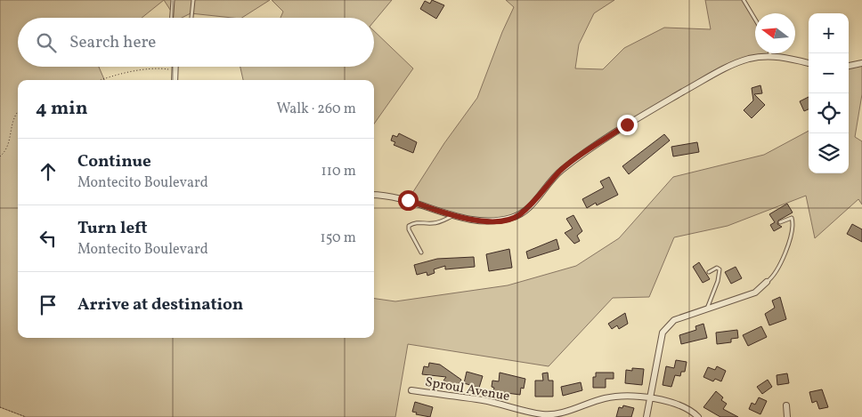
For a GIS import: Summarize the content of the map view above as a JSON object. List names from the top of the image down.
{
  "streets": {
    "street": ["Sproul Avenue"]
  },
  "north": "left",
  "page": {
    "map_buttons": ["+", "−"],
    "search": "Search here",
    "heading": ["4 min", "Walk · 260 m"],
    "list": [
      ["Continue", "Montecito Boulevard", "110 m"],
      ["Turn left", "Montecito Boulevard", "150 m"],
      "Arrive at destination"
    ]
  }
}
